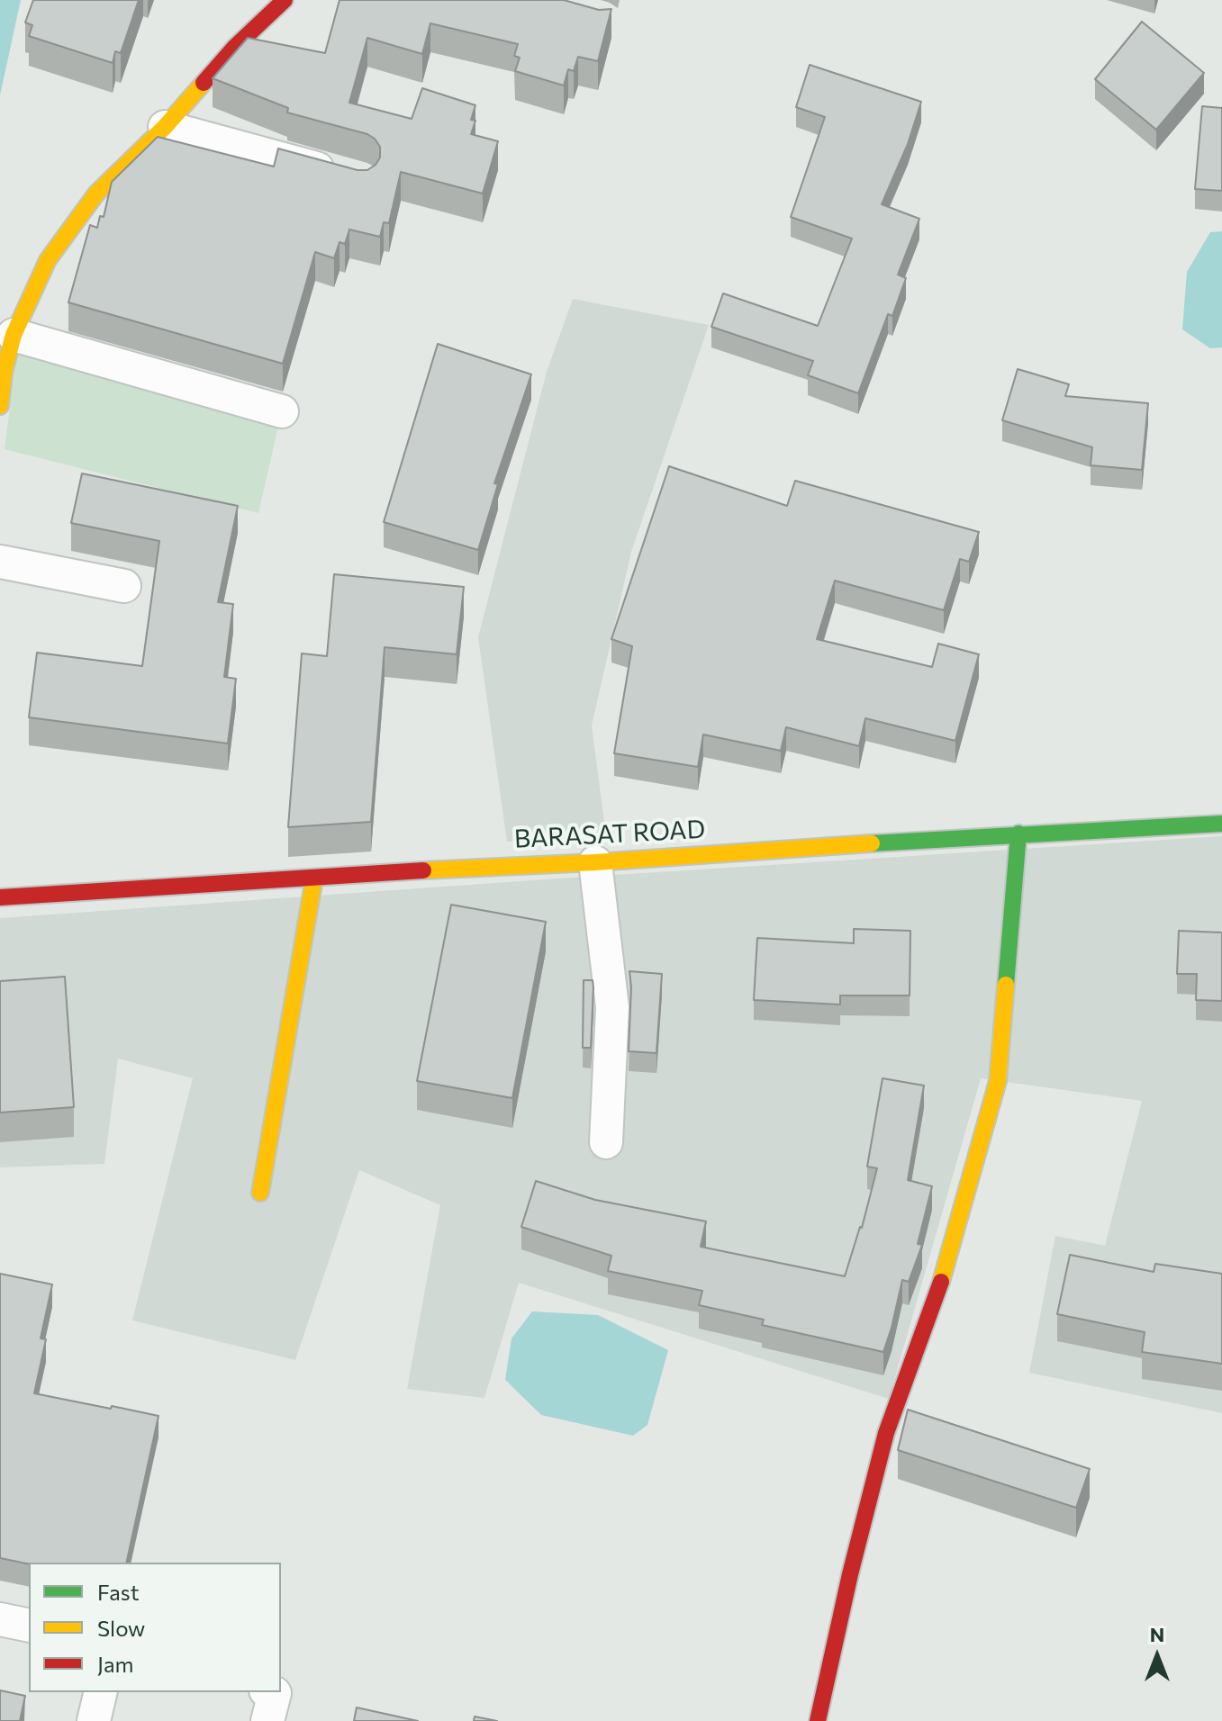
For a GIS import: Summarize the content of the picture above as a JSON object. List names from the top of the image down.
{
  "streets": {
    "street": ["BARASAT ROAD"]
  },
  "legend": ["Fast", "Slow", "Jam"],
  "north": "top"
}
